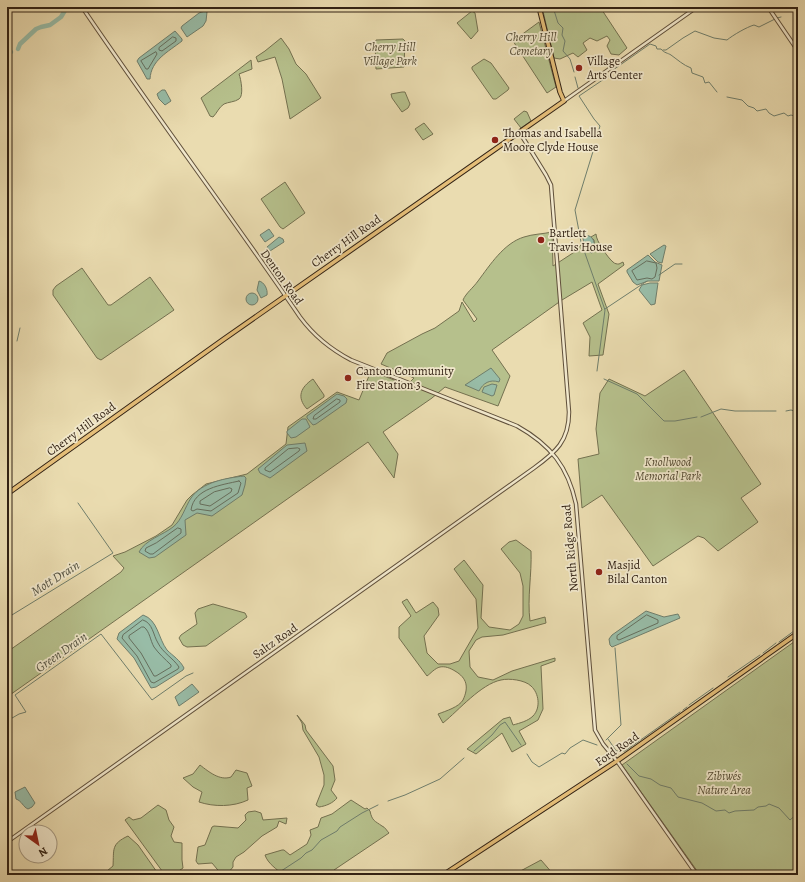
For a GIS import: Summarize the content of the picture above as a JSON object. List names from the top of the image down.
{
  "streets": {
    "main road": ["Cherry Hill Road", "Ford Road"],
    "street": ["Denton Road", "North Ridge Road", "Saltz Road"]
  },
  "crossings": [
    ["Cherry Hill Road", "Denton Road"],
    ["Denton Road", "North Ridge Road"],
    ["Denton Road", "Saltz Road"],
    ["North Ridge Road", "Saltz Road"],
    ["North Ridge Road", "Ford Road"]
  ],
  "water": ["Mott Drain", "Green Drain"],
  "parks": [
    "Cherry Hill Cemetary",
    "Cherry Hill Village Park",
    "Knollwood Memorial Park",
    "Zibiwés Nature Area"
  ],
  "places": [
    "Village Arts Center",
    "Thomas and Isabella Moore Clyde House",
    "Bartlett Travis House",
    "Canton Community Fire Station 3",
    "Masjid Bilal Canton"
  ],
  "north": "bottom right"
}
